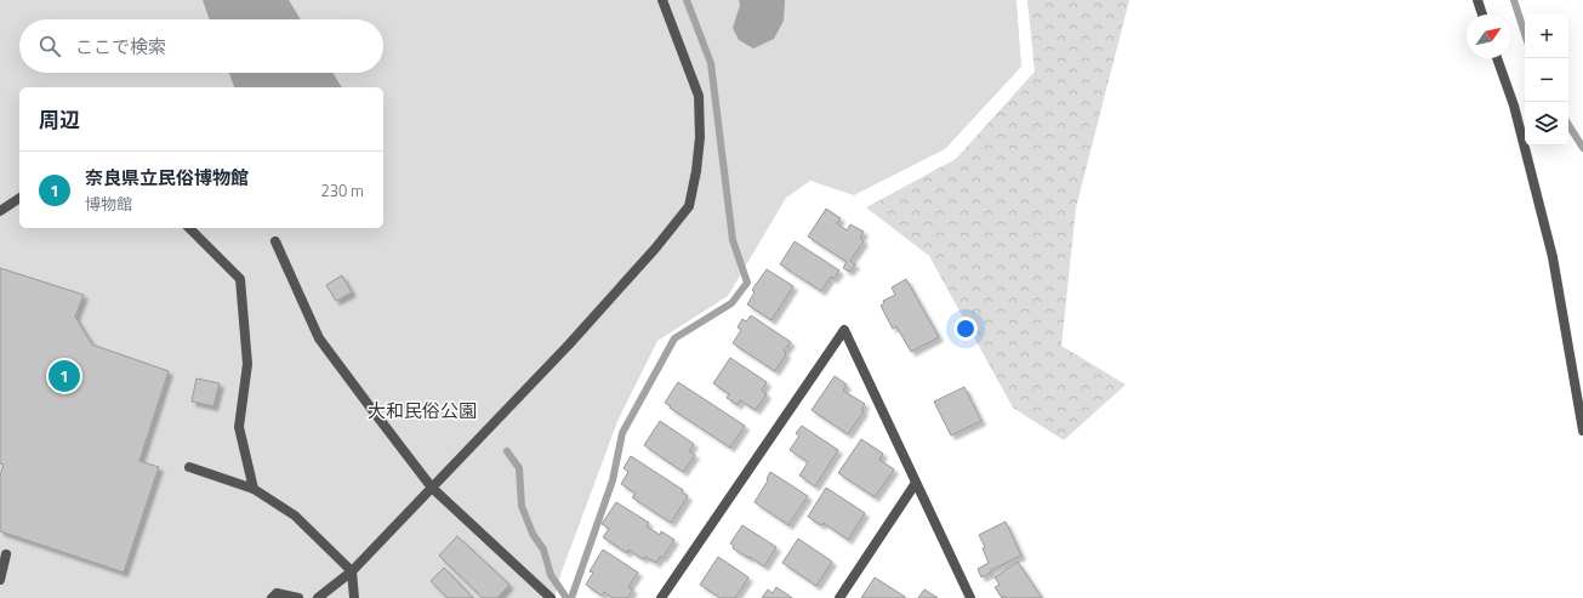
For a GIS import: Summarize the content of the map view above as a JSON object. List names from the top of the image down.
{
  "parks": ["大和民俗公園"],
  "north": "top right",
  "page": {
    "map_buttons": ["+", "−"],
    "search": "ここで検索",
    "heading": "周辺",
    "list": [
      {
        "mark": "1",
        "name": "奈良県立民俗博物館",
        "note": "博物館",
        "value": "230 m"
      }
    ],
    "pins": "1"
  }
}
